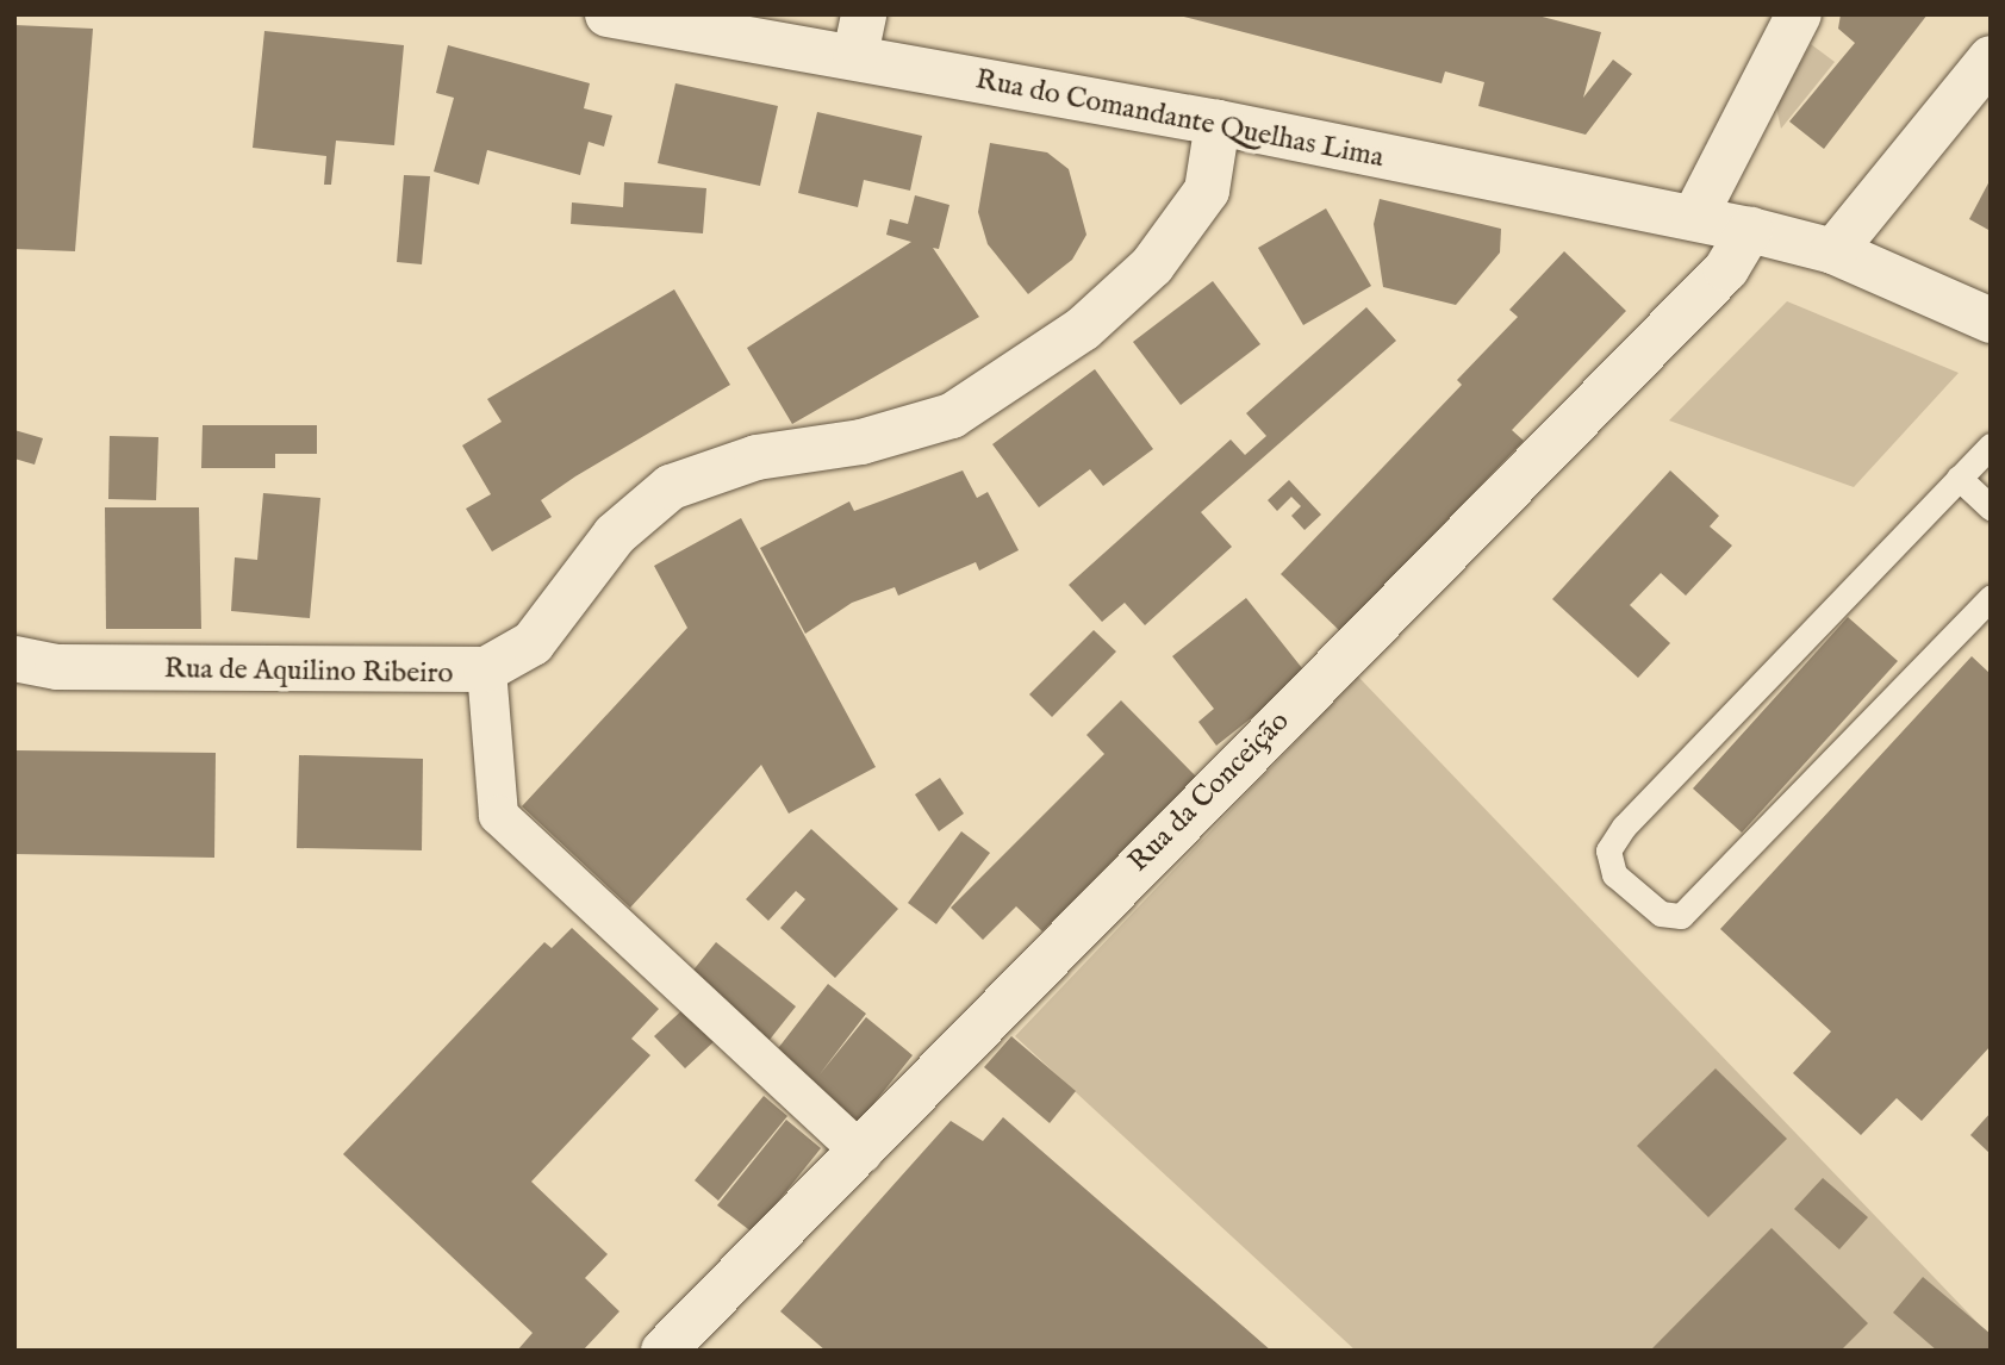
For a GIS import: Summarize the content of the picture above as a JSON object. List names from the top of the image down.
{
  "streets": {
    "street": ["Rua do Comandante Quelhas Lima", "Rua de Aquilino Ribeiro", "Rua da Conceição"]
  },
  "crossings": [
    ["Rua do Comandante Quelhas Lima", "Rua de Aquilino Ribeiro"],
    ["Rua do Comandante Quelhas Lima", "Rua da Conceição"]
  ]
}
